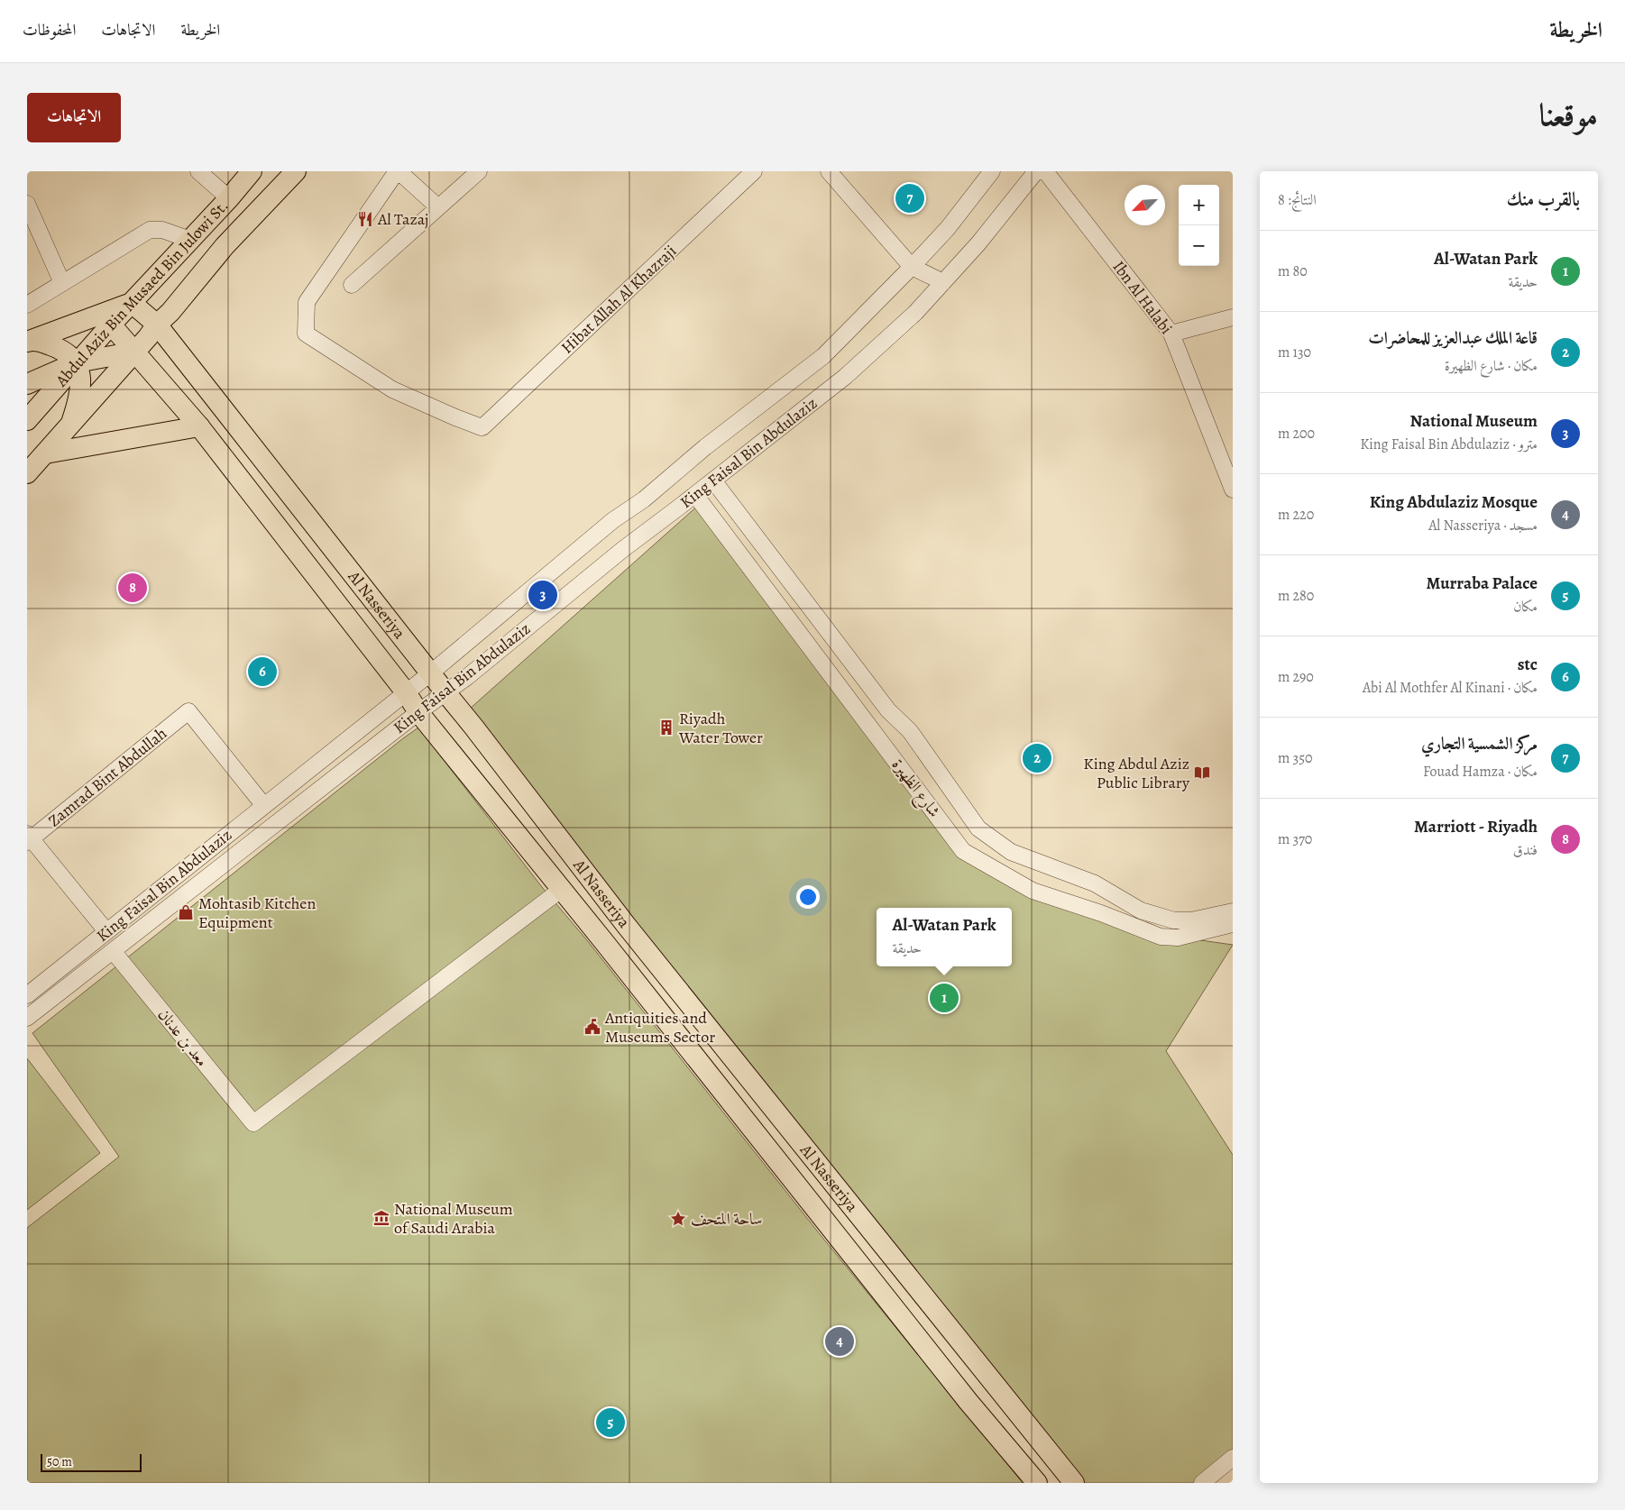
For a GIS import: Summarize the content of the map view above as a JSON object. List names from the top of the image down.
{
  "streets": {
    "main road": ["Abdul Aziz Bin Musaed Bin Julowi St.", "Al Nasseriya"],
    "street": [
      "Ibn Al Halabi",
      "Hibat Allah Al Khazraji",
      "King Faisal Bin Abdulaziz",
      "Zamrad Bint Abdullah",
      "شارع الظهيرة",
      "معد بن عدنان"
    ]
  },
  "crossings": [
    ["Abdul Aziz Bin Musaed Bin Julowi St.", "Al Nasseriya"],
    ["King Faisal Bin Abdulaziz", "Al Nasseriya"],
    ["King Faisal Bin Abdulaziz", "Zamrad Bint Abdullah"],
    ["King Faisal Bin Abdulaziz", "شارع الظهيرة"],
    ["King Faisal Bin Abdulaziz", "معد بن عدنان"],
    ["Al Nasseriya", "معد بن عدنان"]
  ],
  "places": {
    "restaurant": ["Al Tazaj"],
    "building": ["Riyadh Water Tower"],
    "library": ["King Abdul Aziz Public Library"],
    "shop": ["Mohtasib Kitchen Equipment"],
    "public building": ["Antiquities and Museums Sector"],
    "museum": ["National Museum of Saudi Arabia"],
    "place": ["ساحة المتحف"]
  },
  "scale_bar": "50 m",
  "north": "bottom left",
  "page": {
    "header": "الخريطة",
    "nav": ["الخريطة", "الاتجاهات", "المحفوظات"],
    "title": "موقعنا",
    "buttons": "الاتجاهات",
    "heading": ["بالقرب منك", "النتائج: 8"],
    "pins": [
      "7",
      "8",
      "3",
      "6",
      "2",
      "1",
      "4",
      "5"
    ],
    "map_buttons": ["+", "−"],
    "list": [
      {
        "mark": "1",
        "name": "Al-Watan Park",
        "note": "حديقة",
        "value": "80 m"
      },
      {
        "mark": "2",
        "name": "قاعة الملك عبدالعزيز للمحاضرات",
        "note": "مكان · شارع الظهيرة",
        "value": "130 m"
      },
      {
        "mark": "3",
        "name": "National Museum",
        "note": "مترو · King Faisal Bin Abdulaziz",
        "value": "200 m"
      },
      {
        "mark": "4",
        "name": "King Abdulaziz Mosque",
        "note": "مسجد · Al Nasseriya",
        "value": "220 m"
      },
      {
        "mark": "5",
        "name": "Murraba Palace",
        "note": "مكان",
        "value": "280 m"
      },
      {
        "mark": "6",
        "name": "stc",
        "note": "مكان · Abi Al Mothfer Al Kinani",
        "value": "290 m"
      },
      {
        "mark": "7",
        "name": "مركز الشمسية التجاري",
        "note": "مكان · Fouad Hamza",
        "value": "350 m"
      },
      {
        "mark": "8",
        "name": "Marriott - Riyadh",
        "note": "فندق",
        "value": "370 m"
      }
    ],
    "popup": ["Al-Watan Park", "حديقة"],
    "scale": "50 m"
  }
}
